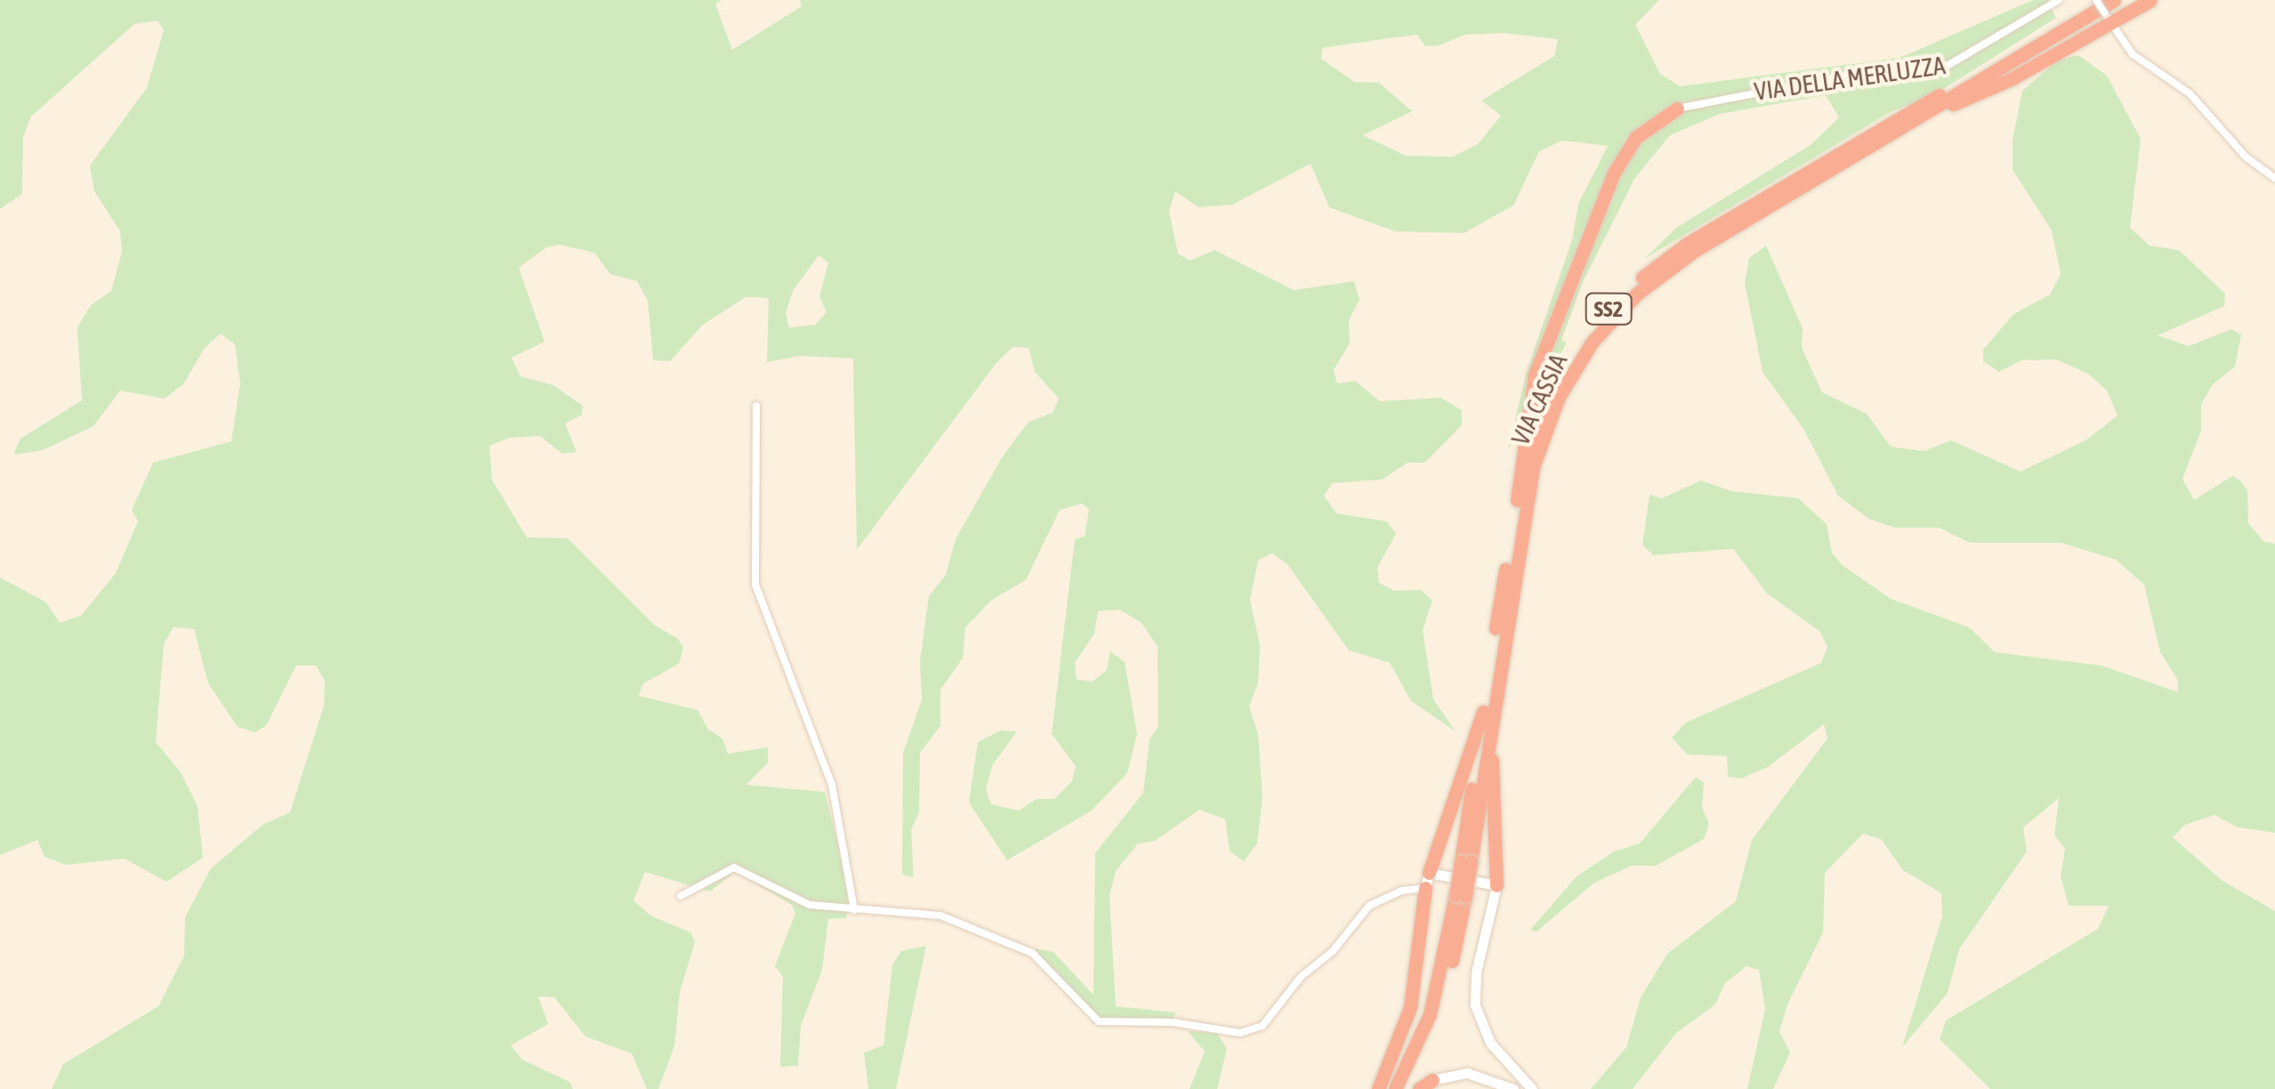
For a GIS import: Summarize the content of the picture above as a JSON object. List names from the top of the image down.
{
  "streets": {
    "highway": ["SS2", "VIA CASSIA"],
    "street": ["VIA DELLA MERLUZZA"]
  }
}
